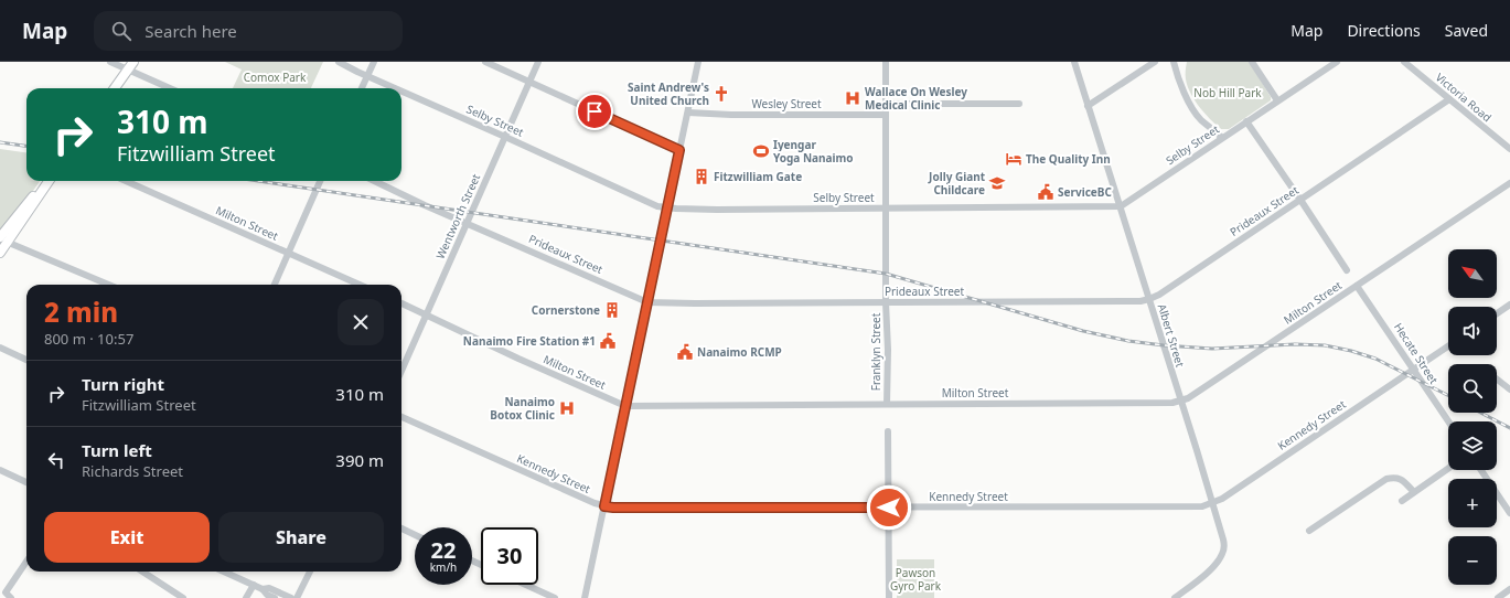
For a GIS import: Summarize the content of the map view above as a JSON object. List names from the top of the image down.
{
  "streets": {
    "street": [
      "Victoria Road",
      "Wesley Street",
      "Selby Street",
      "Prideaux Street",
      "Wentworth Street",
      "Milton Street",
      "Albert Street",
      "Franklyn Street",
      "Hecate Street",
      "Kennedy Street"
    ]
  },
  "crossings": [
    ["Victoria Road", "Prideaux Street"],
    ["Wesley Street", "Franklyn Street"],
    ["Selby Street", "Wentworth Street"],
    ["Selby Street", "Albert Street"],
    ["Selby Street", "Franklyn Street"],
    ["Prideaux Street", "Wentworth Street"],
    ["Prideaux Street", "Albert Street"],
    ["Prideaux Street", "Franklyn Street"],
    ["Wentworth Street", "Milton Street"],
    ["Milton Street", "Albert Street"],
    ["Milton Street", "Franklyn Street"],
    ["Milton Street", "Hecate Street"],
    ["Albert Street", "Kennedy Street"],
    ["Hecate Street", "Kennedy Street"]
  ],
  "parks": ["Comox Park", "Nob Hill Park", "Pawson Gyro Park"],
  "places": {
    "church": ["Saint Andrew's United Church"],
    "hospital": ["Wallace On Wesley Medical Clinic", "Nanaimo Botox Clinic"],
    "sports": ["Iyengar Yoga Nanaimo"],
    "hotel": ["The Quality Inn"],
    "building": ["Fitzwilliam Gate", "Cornerstone"],
    "school or university": ["Jolly Giant Childcare"],
    "public building": ["ServiceBC", "Nanaimo Fire Station #1", "Nanaimo RCMP"]
  },
  "north": "top left",
  "page": {
    "header": "Map",
    "search": "Search here",
    "nav": ["Map", "Directions", "Saved"],
    "turn": ["310 m", "Fitzwilliam Street"],
    "map_buttons": ["+", "−"],
    "heading": ["2 min", "800 m · 10:57"],
    "list": [
      {
        "name": "Turn right",
        "note": "Fitzwilliam Street",
        "value": "310 m"
      },
      {
        "name": "Turn left",
        "note": "Richards Street",
        "value": "390 m"
      }
    ],
    "buttons": ["Exit", "Share"],
    "speed": "22 km/h",
    "limit": "30"
  }
}
